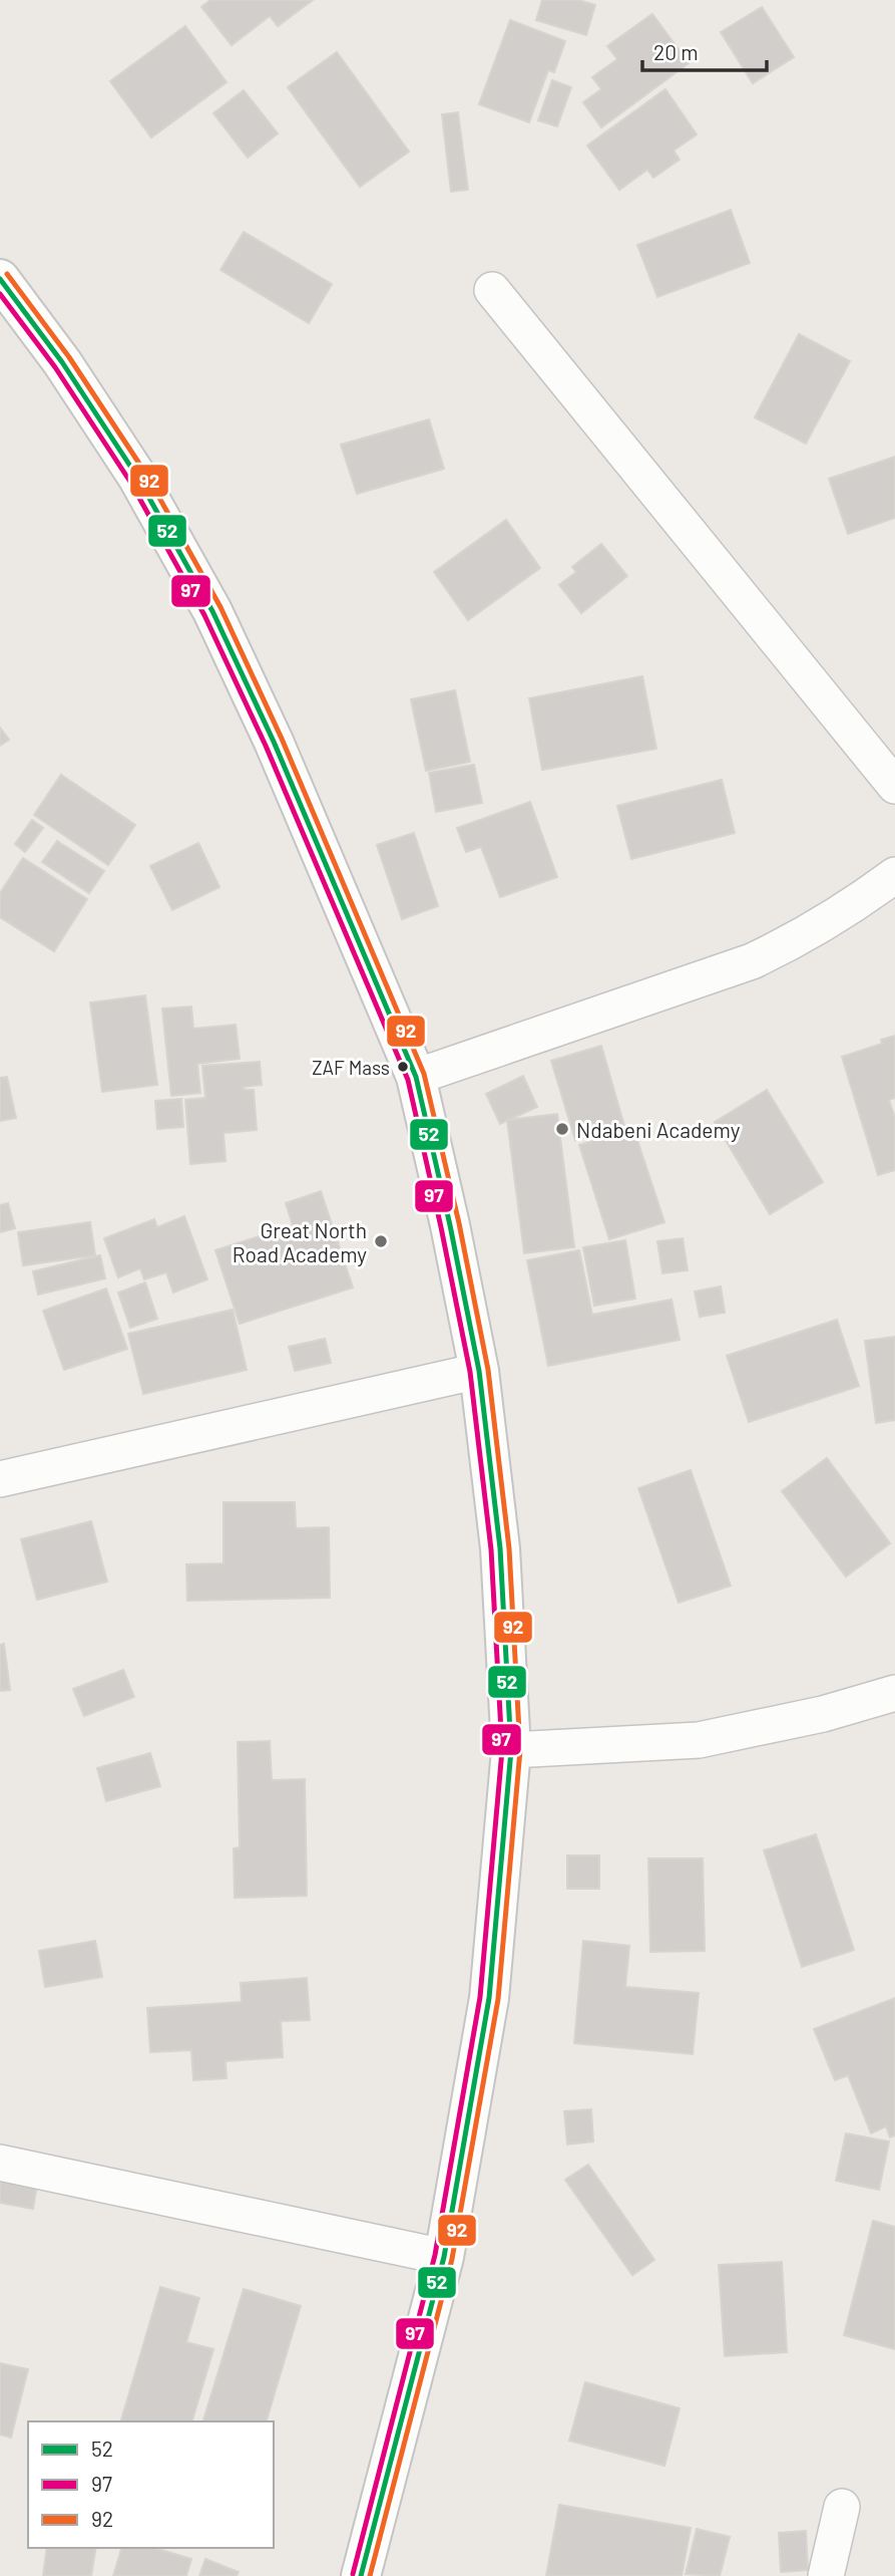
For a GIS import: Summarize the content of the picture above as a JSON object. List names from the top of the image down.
{
  "places": ["ZAF Mass", "Ndabeni Academy", "Great North Road Academy"],
  "lines": ["transit line 92", "transit line 52", "transit line 97"],
  "legend": ["52", "97", "92"],
  "scale_bar": "20 m"
}
